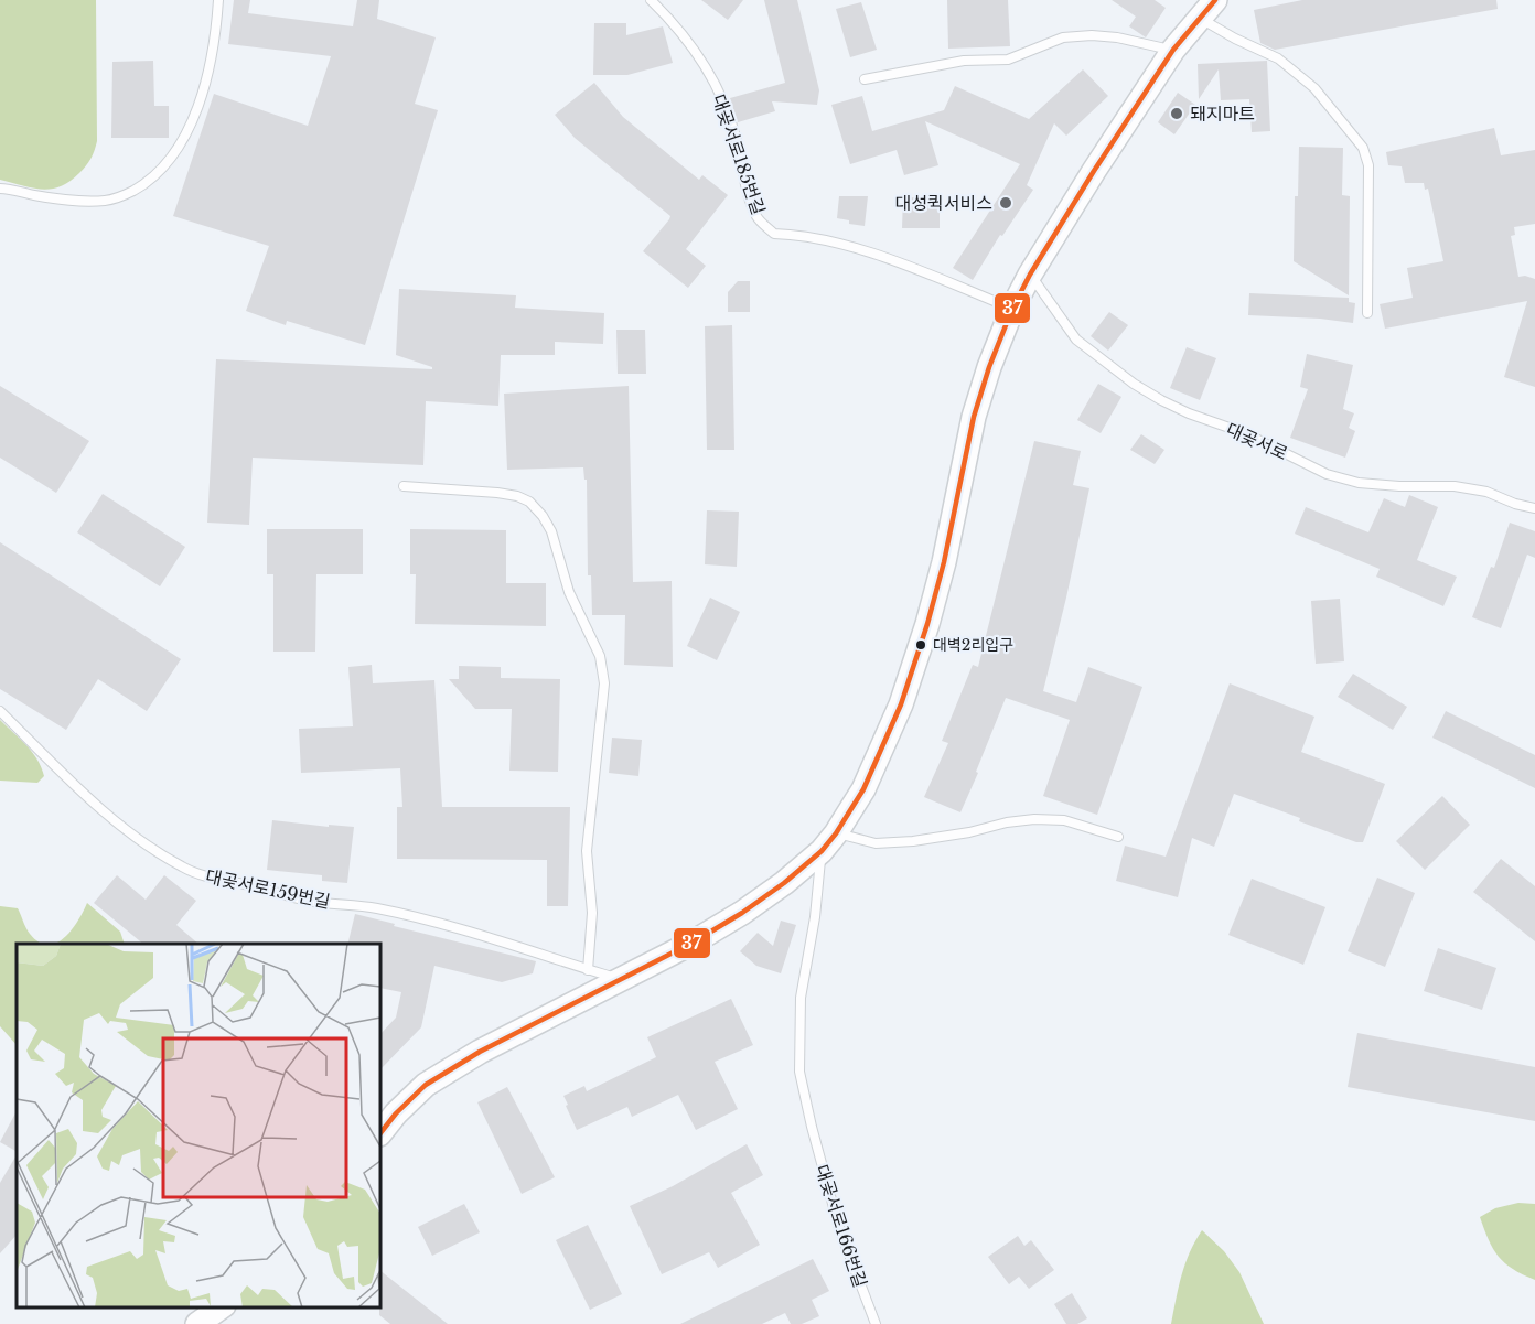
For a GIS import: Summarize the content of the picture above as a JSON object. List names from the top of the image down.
{
  "streets": {
    "lane": [
      "대곶서로185번길",
      "대곶서로",
      "대곶서로159번길",
      "대곶서로166번길"
    ]
  },
  "places": ["돼지마트", "대성퀵서비스", "대벽2리입구"],
  "lines": ["transit line 37"]
}
